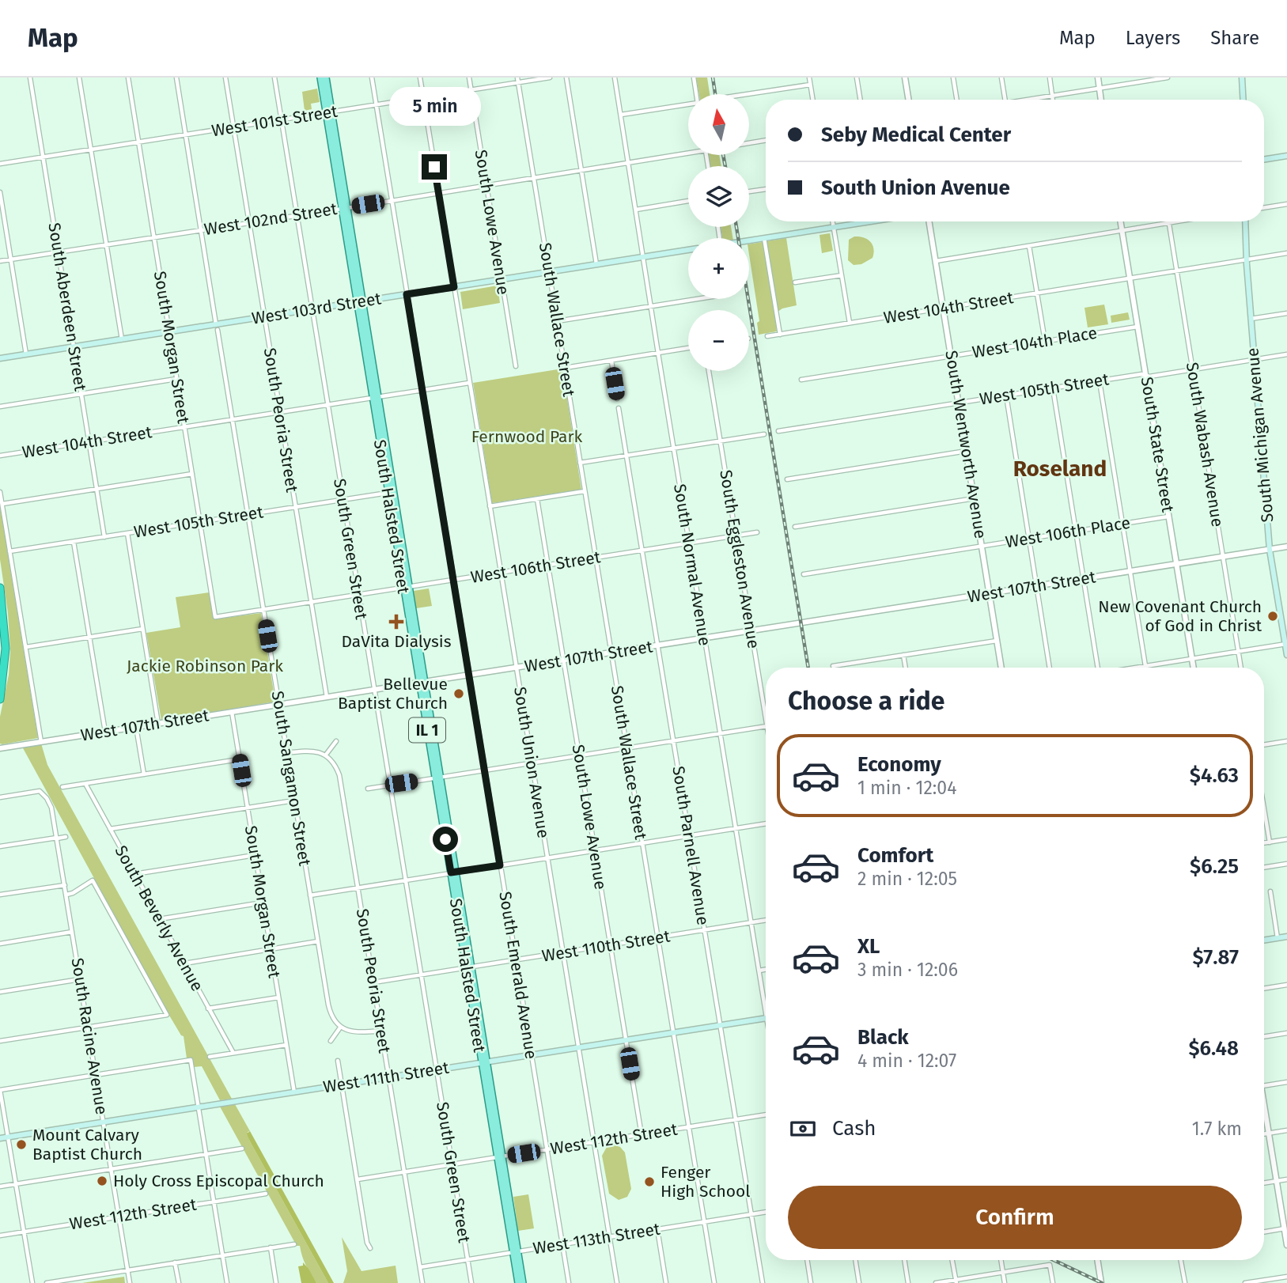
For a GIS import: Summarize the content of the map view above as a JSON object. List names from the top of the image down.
{
  "streets": {
    "main road": [
      "West 103rd Street",
      "South Michigan Avenue",
      "South Halsted Street",
      "IL 1",
      "West 111th Street"
    ],
    "street": [
      "West 101st Street",
      "West 102nd Street",
      "South Lowe Avenue",
      "South Aberdeen Street",
      "West 104th Street",
      "South Wallace Street",
      "West 104th Place",
      "South Morgan Street",
      "West 105th Street",
      "South Peoria Street",
      "South Wentworth Avenue",
      "South State Street",
      "South Wabash Avenue",
      "West 106th Place",
      "South Green Street",
      "South Eggleston Avenue",
      "South Normal Avenue",
      "West 106th Street",
      "West 107th Street",
      "South Union Avenue",
      "South Sangamon Street",
      "South Parnell Avenue",
      "South Beverly Avenue",
      "West 110th Street",
      "South Emerald Avenue",
      "South Racine Avenue",
      "West 112th Street",
      "West 113th Street"
    ]
  },
  "crossings": [
    ["West 101st Street", "South Lowe Avenue"],
    ["West 101st Street", "South Aberdeen Street"],
    ["West 101st Street", "South Wallace Street"],
    ["West 101st Street", "South Morgan Street"],
    ["West 101st Street", "South Peoria Street"],
    ["West 101st Street", "South Halsted Street"],
    ["West 101st Street", "South Green Street"],
    ["West 101st Street", "South Union Avenue"],
    ["West 101st Street", "South Sangamon Street"],
    ["West 101st Street", "South Emerald Avenue"],
    ["West 102nd Street", "South Lowe Avenue"],
    ["West 102nd Street", "South Aberdeen Street"],
    ["West 102nd Street", "South Wallace Street"],
    ["West 102nd Street", "South Morgan Street"],
    ["West 102nd Street", "South Peoria Street"],
    ["West 102nd Street", "South Halsted Street"],
    ["West 102nd Street", "South Green Street"],
    ["West 102nd Street", "South Normal Avenue"],
    ["West 102nd Street", "South Union Avenue"],
    ["West 102nd Street", "South Sangamon Street"],
    ["West 102nd Street", "South Emerald Avenue"],
    ["South Lowe Avenue", "West 103rd Street"],
    ["South Lowe Avenue", "West 106th Street"],
    ["South Lowe Avenue", "West 107th Street"],
    ["South Lowe Avenue", "West 110th Street"],
    ["South Lowe Avenue", "West 111th Street"],
    ["South Lowe Avenue", "West 112th Street"],
    ["South Aberdeen Street", "West 104th Street"],
    ["South Aberdeen Street", "West 103rd Street"],
    ["South Aberdeen Street", "West 105th Street"],
    ["West 104th Street", "South Morgan Street"],
    ["West 104th Street", "South Peoria Street"],
    ["West 104th Street", "South Michigan Avenue"],
    ["West 104th Street", "South Wentworth Avenue"],
    ["West 104th Street", "South State Street"],
    ["West 104th Street", "South Wabash Avenue"],
    ["West 104th Street", "South Halsted Street"],
    ["West 104th Street", "South Green Street"],
    ["West 104th Street", "South Union Avenue"],
    ["West 104th Street", "South Sangamon Street"],
    ["West 104th Street", "South Emerald Avenue"],
    ["West 103rd Street", "South Wallace Street"],
    ["West 103rd Street", "South Morgan Street"],
    ["West 103rd Street", "South Peoria Street"],
    ["West 103rd Street", "South Halsted Street"],
    ["West 103rd Street", "South Green Street"],
    ["West 103rd Street", "South Normal Avenue"],
    ["West 103rd Street", "South Union Avenue"],
    ["West 103rd Street", "South Sangamon Street"],
    ["West 103rd Street", "South Emerald Avenue"],
    ["South Wallace Street", "West 106th Street"],
    ["South Wallace Street", "West 107th Street"],
    ["South Wallace Street", "West 110th Street"],
    ["South Wallace Street", "West 111th Street"],
    ["South Wallace Street", "West 112th Street"],
    ["South Wallace Street", "West 113th Street"],
    ["West 104th Place", "South Wentworth Avenue"],
    ["West 104th Place", "South State Street"],
    ["South Morgan Street", "West 105th Street"],
    ["South Morgan Street", "West 106th Street"],
    ["South Morgan Street", "West 107th Street"],
    ["South Morgan Street", "West 111th Street"],
    ["West 105th Street", "South Peoria Street"],
    ["West 105th Street", "South Michigan Avenue"],
    ["West 105th Street", "South Wentworth Avenue"],
    ["West 105th Street", "South State Street"],
    ["West 105th Street", "South Wabash Avenue"],
    ["West 105th Street", "South Halsted Street"],
    ["West 105th Street", "South Green Street"],
    ["West 105th Street", "South Sangamon Street"],
    ["South Peoria Street", "West 106th Street"],
    ["South Peoria Street", "West 107th Street"],
    ["South Peoria Street", "West 110th Street"],
    ["South Peoria Street", "West 111th Street"],
    ["South Peoria Street", "West 112th Street"],
    ["South Peoria Street", "West 113th Street"],
    ["South Michigan Avenue", "West 107th Street"],
    ["South Wentworth Avenue", "West 106th Place"],
    ["South Wentworth Avenue", "West 107th Street"],
    ["South State Street", "West 106th Place"],
    ["South State Street", "West 107th Street"],
    ["South Wabash Avenue", "West 107th Street"],
    ["South Halsted Street", "West 106th Street"],
    ["South Halsted Street", "West 107th Street"],
    ["South Halsted Street", "West 110th Street"],
    ["South Halsted Street", "West 111th Street"],
    ["South Halsted Street", "West 112th Street"],
    ["South Halsted Street", "West 113th Street"],
    ["South Green Street", "West 106th Street"],
    ["South Green Street", "West 107th Street"],
    ["South Green Street", "West 110th Street"],
    ["South Green Street", "West 111th Street"],
    ["South Green Street", "West 112th Street"],
    ["South Green Street", "West 113th Street"],
    ["South Eggleston Avenue", "West 106th Street"],
    ["South Eggleston Avenue", "West 107th Street"],
    ["South Normal Avenue", "West 106th Street"],
    ["South Normal Avenue", "West 107th Street"],
    ["South Normal Avenue", "West 110th Street"],
    ["West 106th Street", "South Union Avenue"],
    ["West 106th Street", "South Sangamon Street"],
    ["West 106th Street", "South Parnell Avenue"],
    ["West 106th Street", "South Emerald Avenue"],
    ["West 107th Street", "South Union Avenue"],
    ["West 107th Street", "South Sangamon Street"],
    ["West 107th Street", "South Parnell Avenue"],
    ["West 107th Street", "South Emerald Avenue"],
    ["South Union Avenue", "West 110th Street"],
    ["South Union Avenue", "West 111th Street"],
    ["South Union Avenue", "West 112th Street"],
    ["South Union Avenue", "West 113th Street"],
    ["South Parnell Avenue", "West 110th Street"],
    ["South Parnell Avenue", "West 111th Street"],
    ["South Parnell Avenue", "West 112th Street"],
    ["South Parnell Avenue", "West 113th Street"],
    ["West 110th Street", "South Emerald Avenue"],
    ["South Emerald Avenue", "West 111th Street"],
    ["South Emerald Avenue", "West 112th Street"],
    ["South Emerald Avenue", "West 113th Street"],
    ["South Racine Avenue", "West 111th Street"],
    ["South Racine Avenue", "West 112th Street"]
  ],
  "districts": ["Roseland"],
  "parks": ["Fernwood Park", "Jackie Robinson Park"],
  "places": {
    "other": [
      "New Covenant Church of God in Christ",
      "Bellevue Baptist Church",
      "Mount Calvary Baptist Church",
      "Holy Cross Episcopal Church",
      "Fenger High School"
    ],
    "health": ["DaVita Dialysis"]
  },
  "north": "top",
  "page": {
    "header": "Map",
    "nav": ["Map", "Layers", "Share"],
    "bubble": "5 min",
    "map_buttons": ["+", "−"],
    "banner": ["Seby Medical Center", "South Union Avenue"],
    "heading": "Choose a ride",
    "list": [
      {
        "name": "Economy",
        "note": "1 min · 12:04",
        "value": "$4.63"
      },
      {
        "name": "Comfort",
        "note": "2 min · 12:05",
        "value": "$6.25"
      },
      {
        "name": "XL",
        "note": "3 min · 12:06",
        "value": "$7.87"
      },
      {
        "name": "Black",
        "note": "4 min · 12:07",
        "value": "$6.48"
      }
    ],
    "pay": ["Cash", "1.7 km"],
    "buttons": "Confirm"
  }
}
